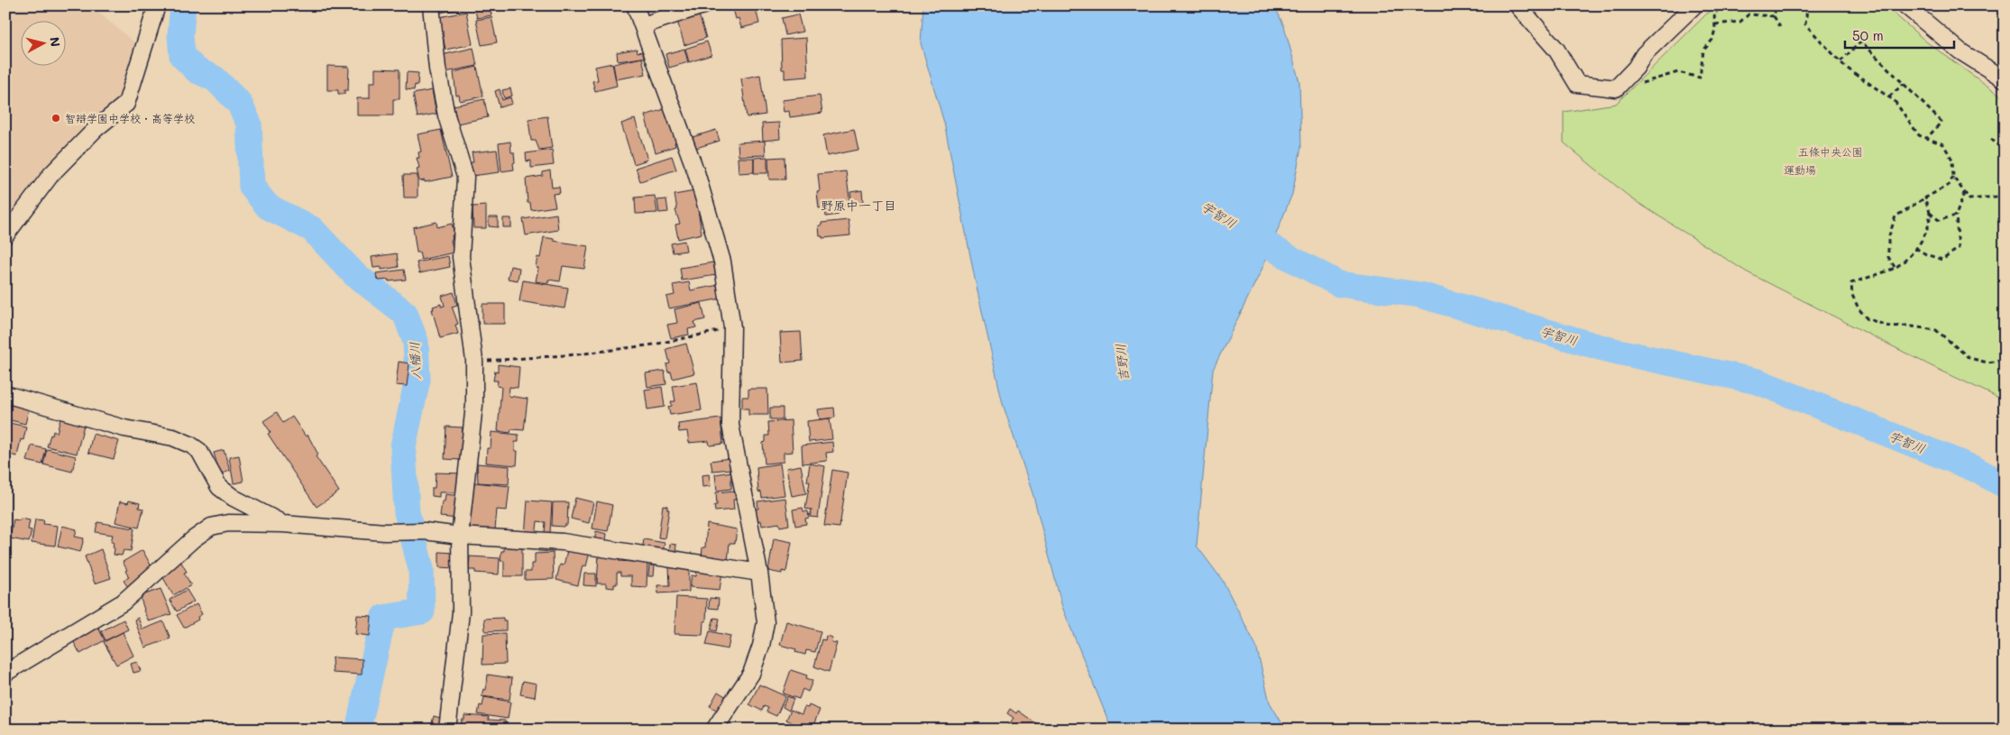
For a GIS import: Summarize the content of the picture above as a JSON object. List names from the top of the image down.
{
  "districts": ["野原中一丁目"],
  "water": ["宇智川", "八幡川", "吉野川"],
  "parks": ["五條中央公園", "運動場"],
  "places": ["智辯学園中学校・高等学校"],
  "scale_bar": "50 m",
  "north": "right"
}
